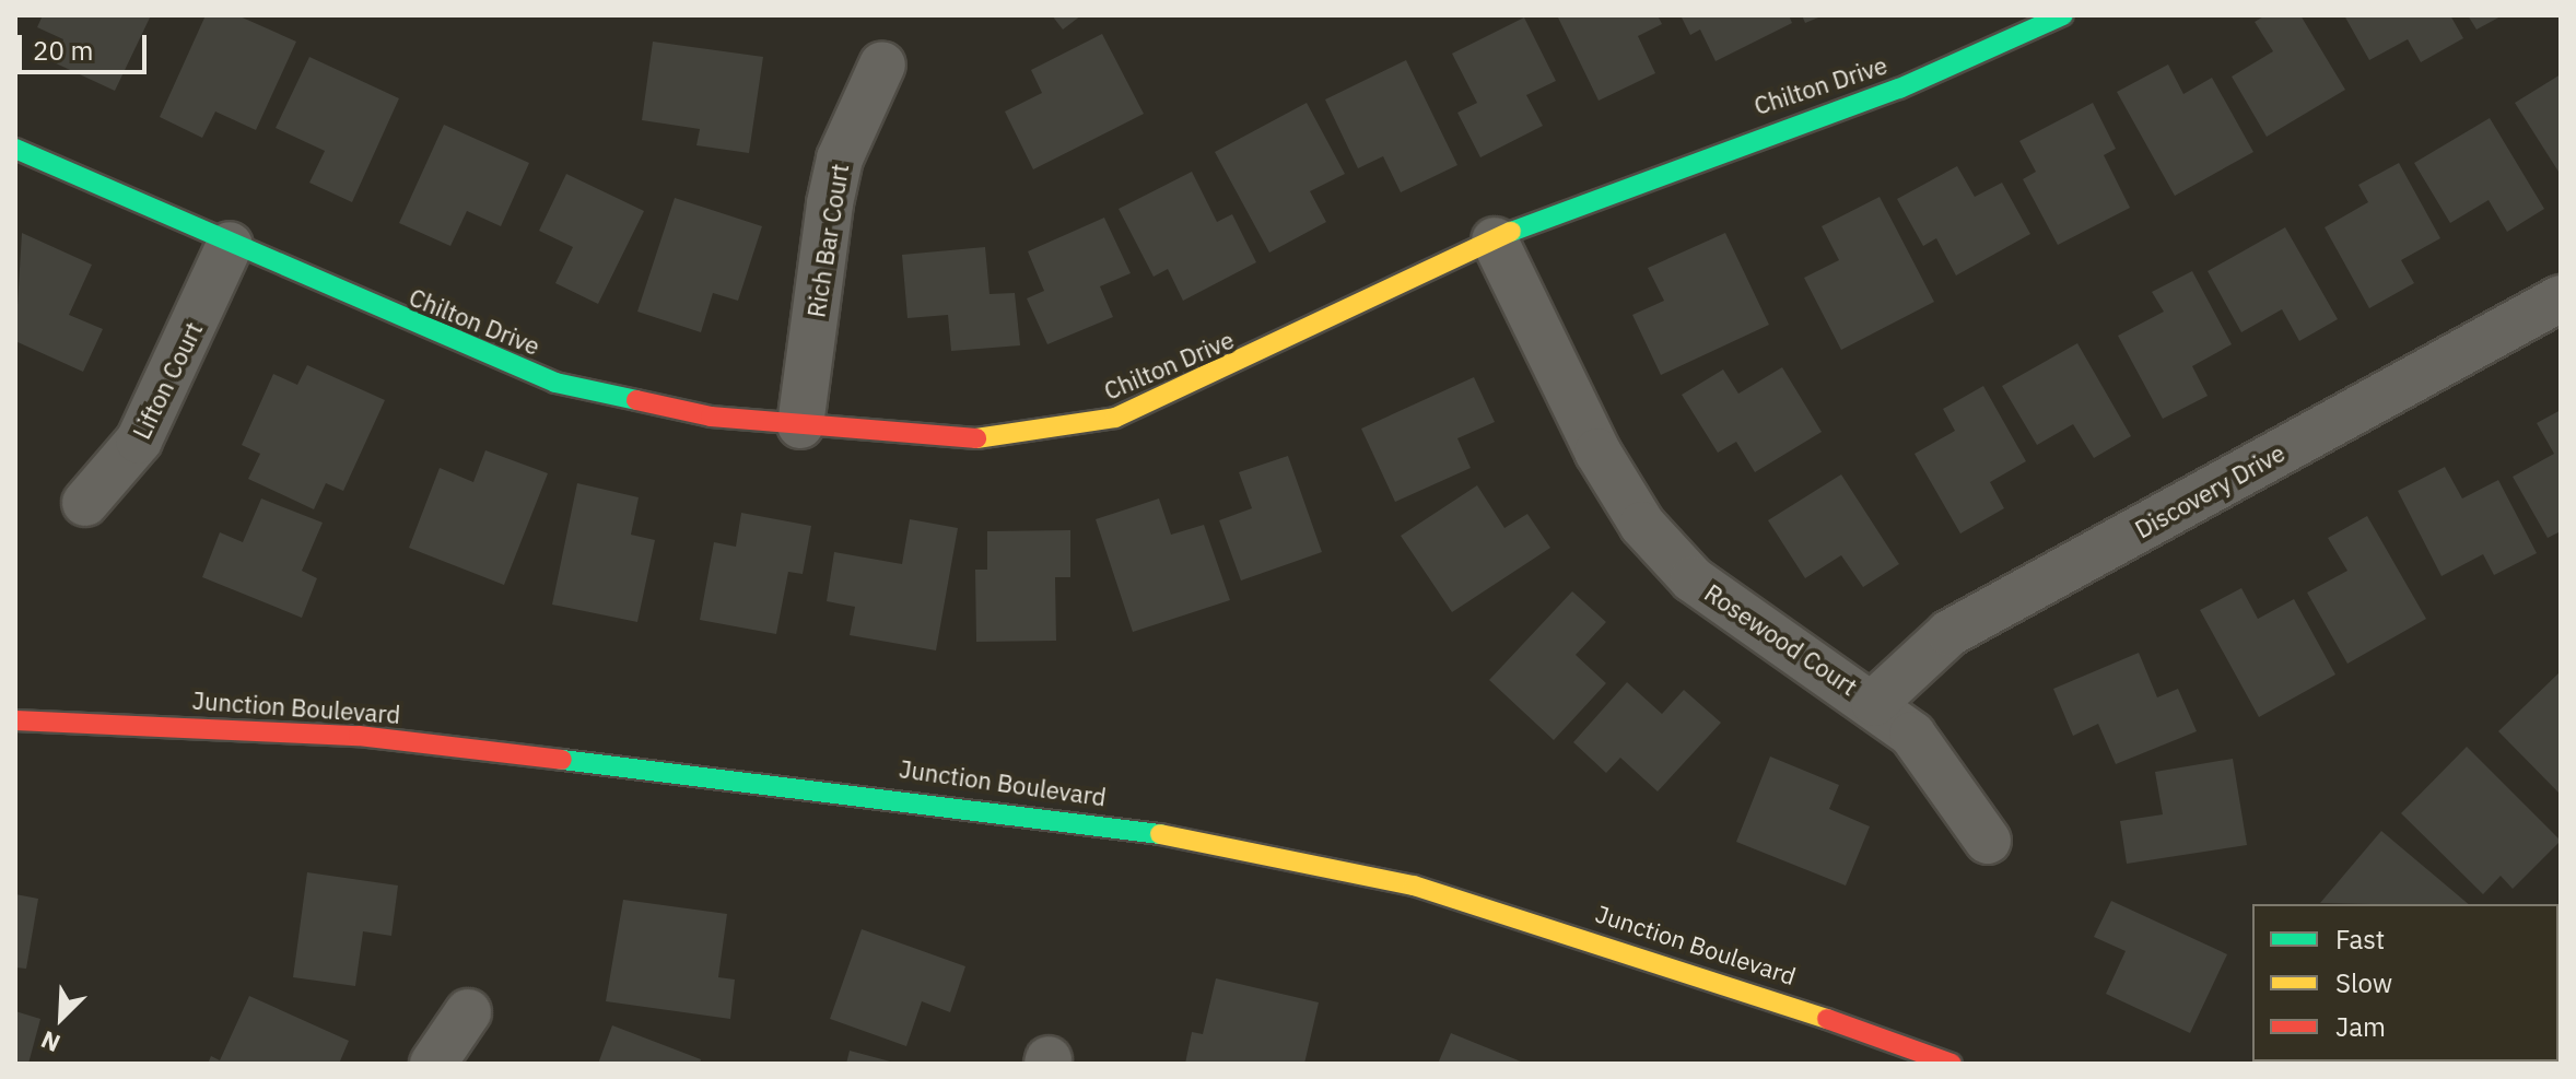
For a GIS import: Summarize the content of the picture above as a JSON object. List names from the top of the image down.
{
  "streets": {
    "street": [
      "Chilton Drive",
      "Rich Bar Court",
      "Lifton Court",
      "Discovery Drive",
      "Rosewood Court",
      "Junction Boulevard"
    ]
  },
  "crossings": [
    ["Chilton Drive", "Rich Bar Court"],
    ["Chilton Drive", "Lifton Court"],
    ["Chilton Drive", "Rosewood Court"],
    ["Discovery Drive", "Rosewood Court"]
  ],
  "legend": ["Fast", "Slow", "Jam"],
  "scale_bar": "20 m",
  "north": "bottom left"
}
